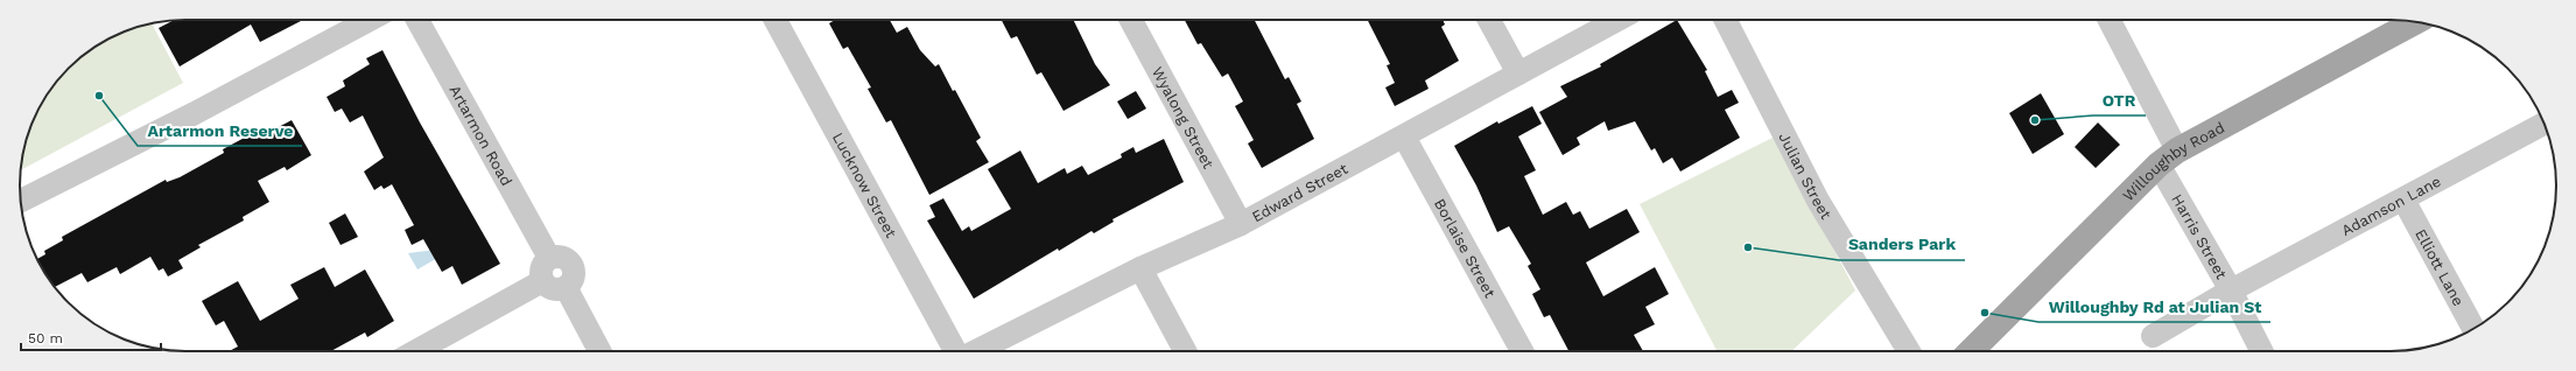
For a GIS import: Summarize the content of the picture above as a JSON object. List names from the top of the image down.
{
  "streets": {
    "main road": ["Willoughby Road"],
    "street": [
      "Wyalong Street",
      "Artarmon Road",
      "Julian Street",
      "Lucknow Street",
      "Edward Street",
      "Adamson Lane",
      "Harris Street",
      "Borlaise Street",
      "Elliott Lane"
    ]
  },
  "crossings": [
    ["Wyalong Street", "Edward Street"],
    ["Willoughby Road", "Harris Street"],
    ["Edward Street", "Borlaise Street"],
    ["Adamson Lane", "Harris Street"],
    ["Adamson Lane", "Elliott Lane"]
  ],
  "places": [
    "Artarmon Reserve",
    "OTR",
    "Sanders Park",
    "Willoughby Rd at Julian St"
  ],
  "scale_bar": "50 m"
}
